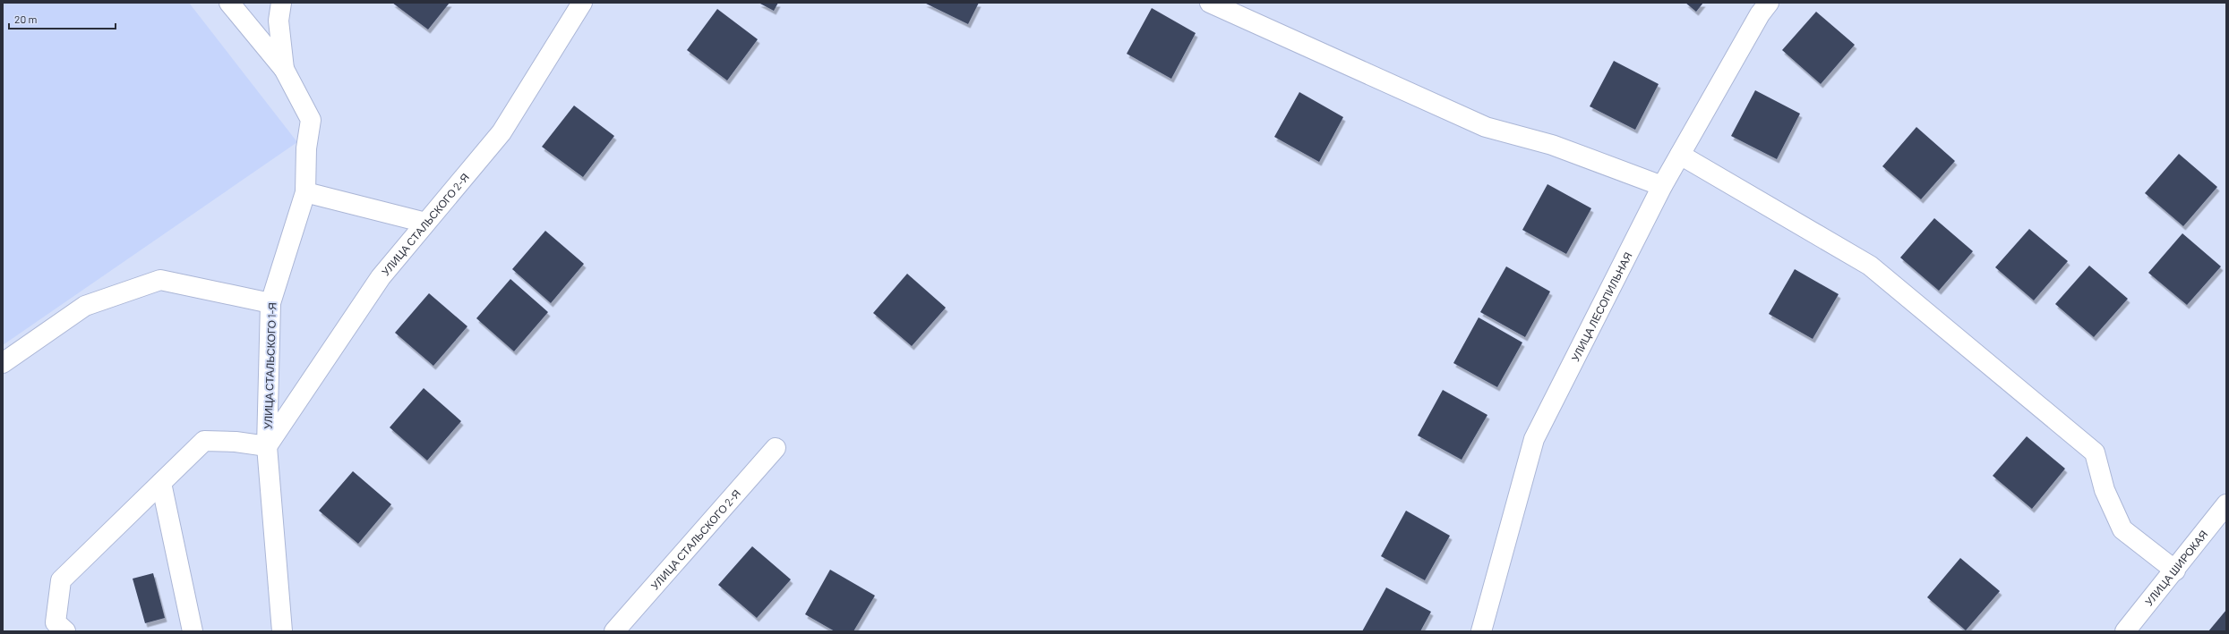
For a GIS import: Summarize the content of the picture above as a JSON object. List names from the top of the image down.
{
  "streets": {
    "street": [
      "УЛИЦА СТАЛЬСКОГО 2-Я",
      "УЛИЦА ЛЕСОПИЛЬНАЯ",
      "УЛИЦА СТАЛЬСКОГО 1-Я",
      "УЛИЦА ШИРОКАЯ"
    ]
  },
  "crossings": [
    ["УЛИЦА СТАЛЬСКОГО 2-Я", "УЛИЦА СТАЛЬСКОГО 1-Я"]
  ],
  "scale_bar": "20 m"
}
